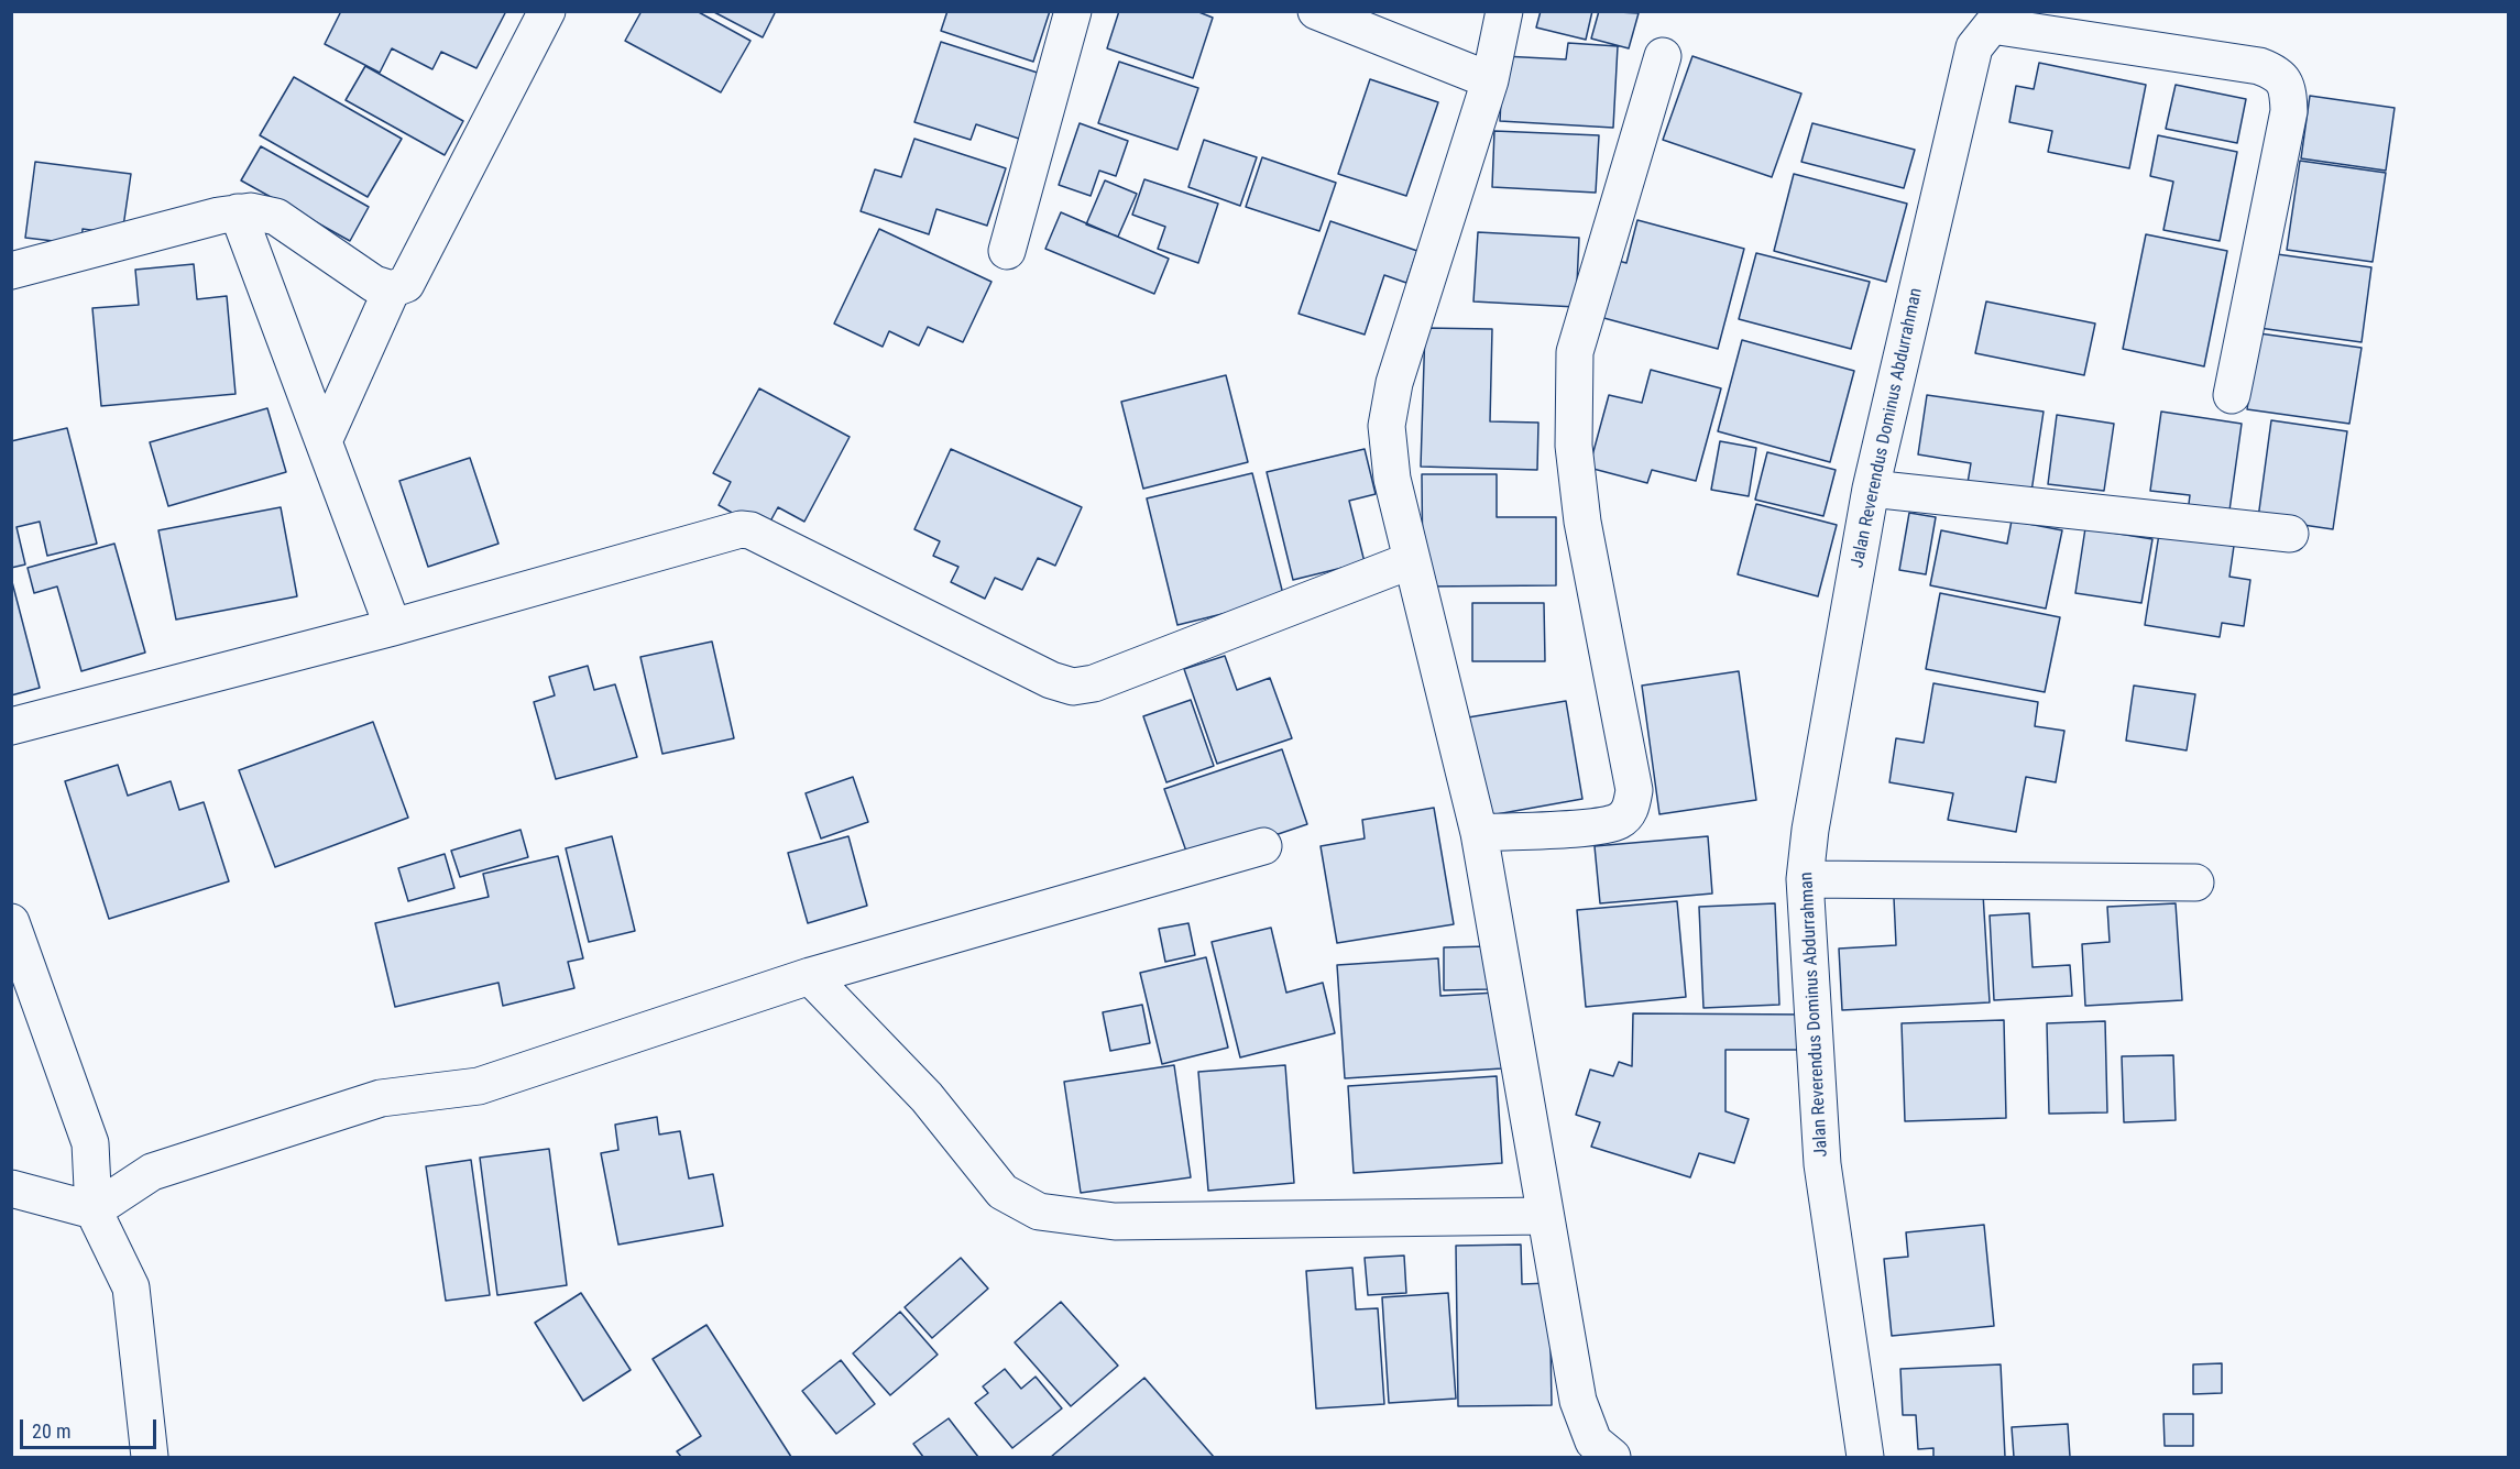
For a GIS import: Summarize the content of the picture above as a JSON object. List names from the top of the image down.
{
  "streets": {
    "street": ["Jalan Reverendus Dominus Abdurrahman"]
  },
  "scale_bar": "20 m"
}
